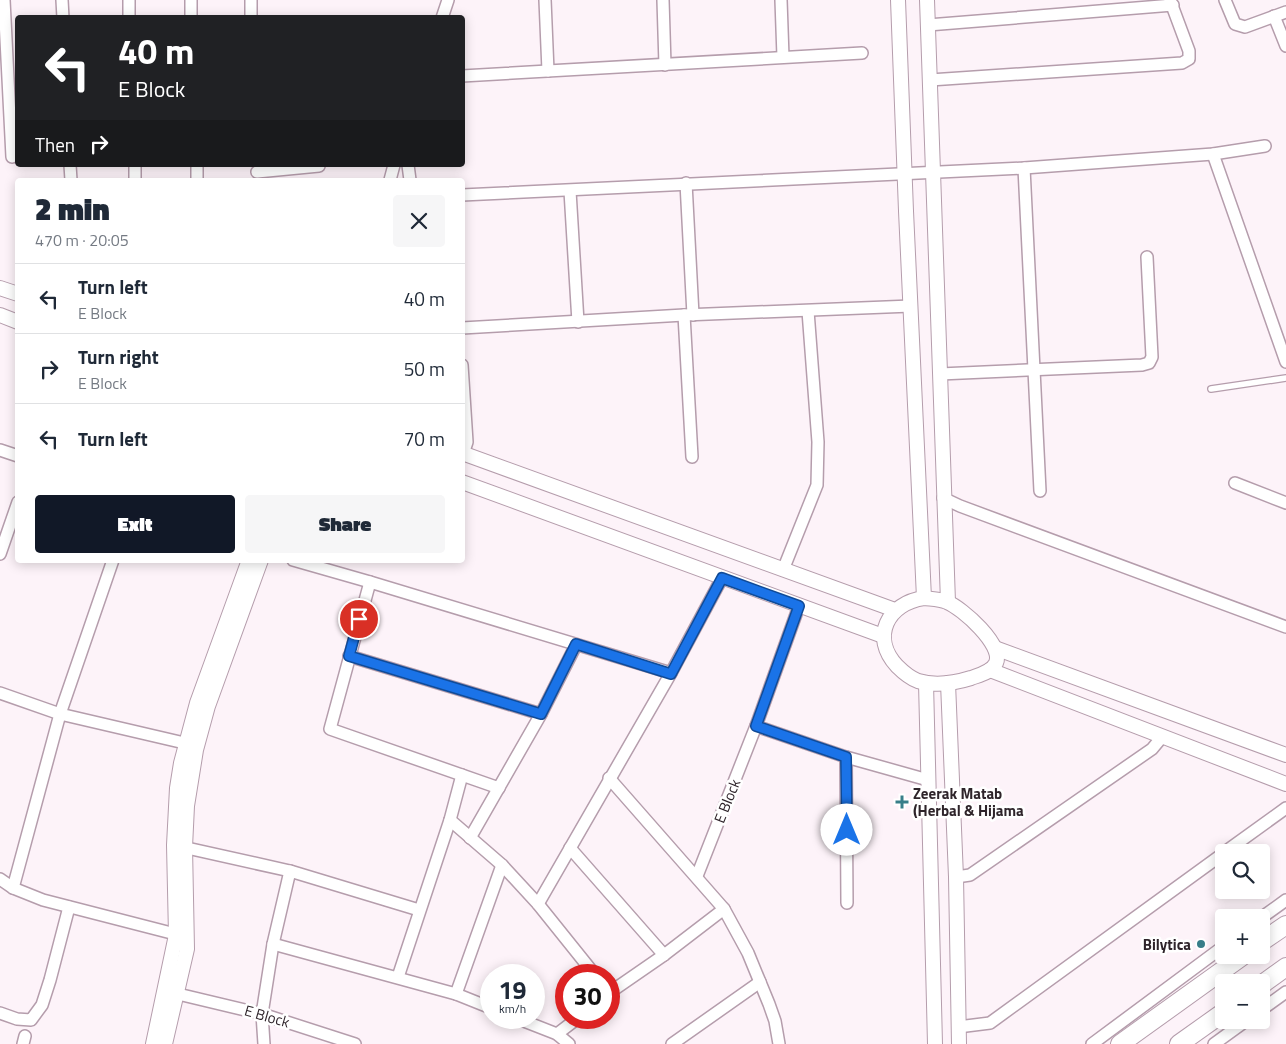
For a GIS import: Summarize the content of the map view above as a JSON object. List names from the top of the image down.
{
  "streets": {
    "street": ["E Block"]
  },
  "places": {
    "health": ["Zeerak Matab (Herbal & Hijama"],
    "other": ["Bilytica"]
  },
  "page": {
    "turn": ["40 m", "E Block"],
    "then": "Then",
    "heading": ["2 min", "470 m · 20:05"],
    "list": [
      {
        "name": "Turn left",
        "note": "E Block",
        "value": "40 m"
      },
      {
        "name": "Turn right",
        "note": "E Block",
        "value": "50 m"
      },
      {
        "name": "Turn left",
        "value": "70 m"
      }
    ],
    "buttons": ["Exit", "Share"],
    "map_buttons": ["+", "−"],
    "speed": "19 km/h",
    "limit": "30"
  }
}
